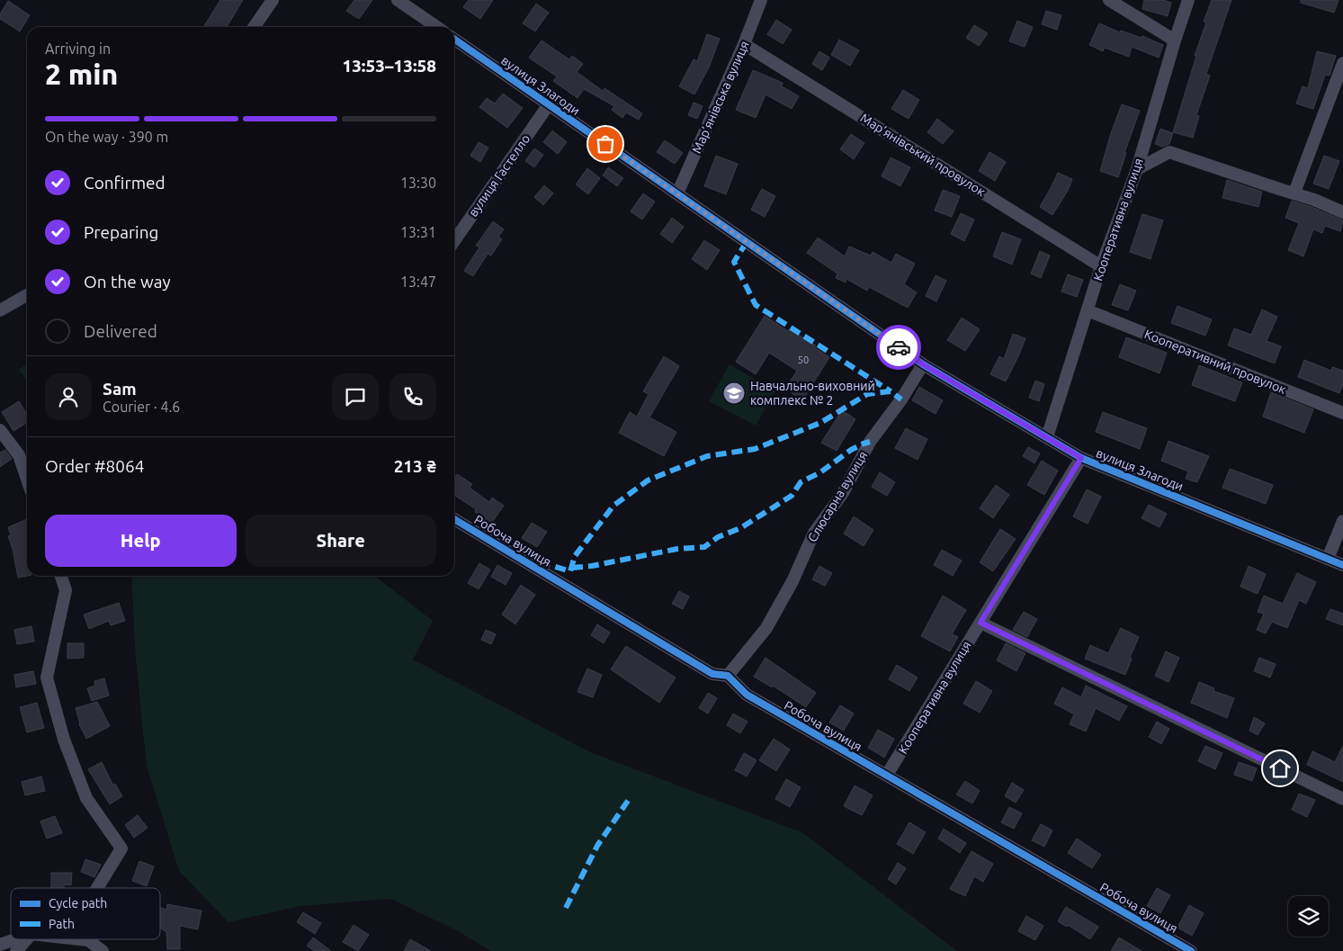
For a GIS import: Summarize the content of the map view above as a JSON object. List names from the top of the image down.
{
  "streets": {
    "street": [
      "вулиця Злагоди",
      "Мар’янівська вулиця",
      "Мар’янівський провулок",
      "вулиця Гастелло",
      "Кооперативна вулиця",
      "Кооперативний провулок",
      "Слюсарна вулиця",
      "Робоча вулиця"
    ]
  },
  "crossings": [
    ["вулиця Злагоди", "Мар’янівська вулиця"],
    ["вулиця Злагоди", "вулиця Гастелло"],
    ["вулиця Злагоди", "Кооперативна вулиця"],
    ["вулиця Злагоди", "Слюсарна вулиця"],
    ["Мар’янівська вулиця", "Мар’янівський провулок"],
    ["Мар’янівський провулок", "Кооперативна вулиця"],
    ["Кооперативна вулиця", "Кооперативний провулок"],
    ["Кооперативна вулиця", "Робоча вулиця"],
    ["Слюсарна вулиця", "Робоча вулиця"]
  ],
  "places": {
    "school or university": ["Навчально-виховний комплекс № 2"]
  },
  "house_numbers": ["50"],
  "legend": ["Cycle path", "Path"],
  "page": {
    "heading": ["2 min", "Arriving in", "13:53–13:58"],
    "panel": [
      "Sam",
      "Courier · 4.6",
      "Order #8064",
      "213 ₴"
    ],
    "bar": "On the way · 390 m",
    "list": [
      ["Confirmed", "13:30"],
      ["Preparing", "13:31"],
      ["On the way", "13:47"],
      "Delivered"
    ],
    "buttons": ["Help", "Share"]
  }
}
